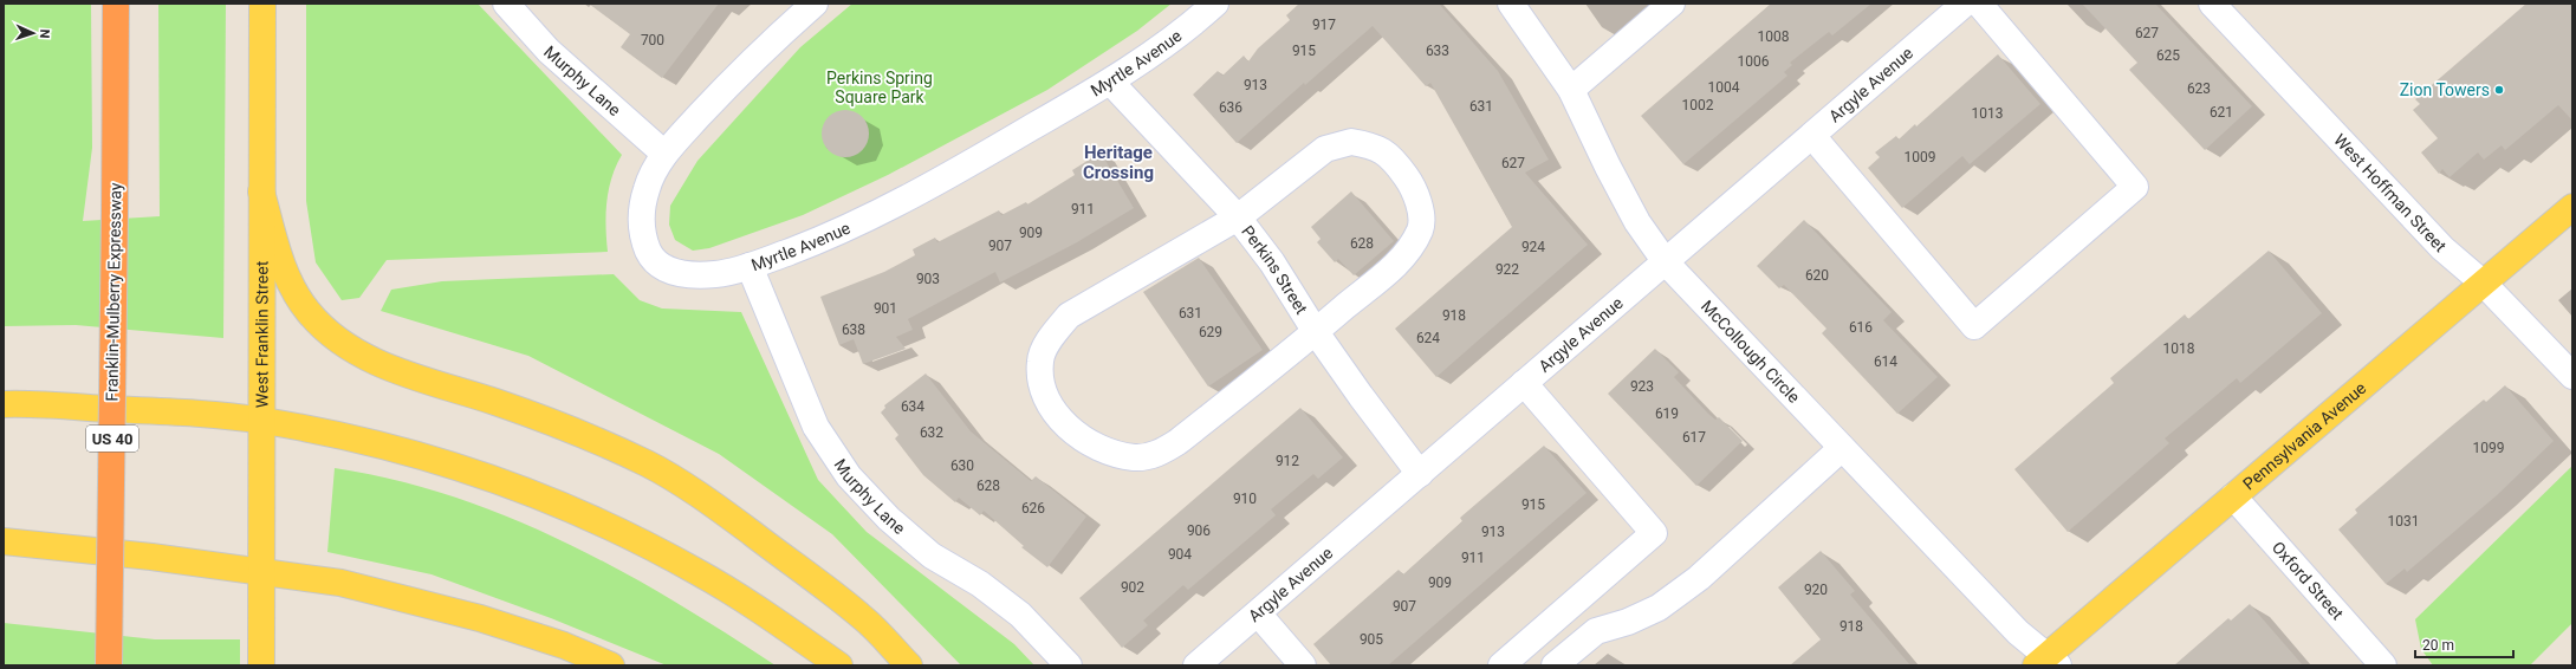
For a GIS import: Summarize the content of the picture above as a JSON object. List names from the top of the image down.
{
  "streets": {
    "highway": ["Franklin-Mulberry Expressway", "US 40"],
    "main road": ["West Franklin Street", "Pennsylvania Avenue"],
    "street": [
      "Myrtle Avenue",
      "Murphy Lane",
      "Argyle Avenue",
      "West Hoffman Street",
      "Perkins Street",
      "McCollough Circle",
      "Oxford Street"
    ]
  },
  "crossings": [
    ["Myrtle Avenue", "Murphy Lane"],
    ["Myrtle Avenue", "Perkins Street"],
    ["Argyle Avenue", "Perkins Street"],
    ["Argyle Avenue", "McCollough Circle"],
    ["West Hoffman Street", "Pennsylvania Avenue"],
    ["McCollough Circle", "Pennsylvania Avenue"],
    ["Pennsylvania Avenue", "Oxford Street"]
  ],
  "districts": ["Heritage Crossing"],
  "parks": ["Perkins Spring Square Park"],
  "places": ["Zion Towers"],
  "house_numbers": [
    "917",
    "627",
    "1008",
    "700",
    "915",
    "633",
    "625",
    "1006",
    "913",
    "1004",
    "623",
    "1002",
    "631",
    "636",
    "621",
    "1013",
    "1009",
    "627",
    "911",
    "909",
    "628",
    "907",
    "924",
    "922",
    "620",
    "903",
    "901",
    "631",
    "918",
    "616",
    "638",
    "629",
    "624",
    "1018",
    "614",
    "923",
    "634",
    "619",
    "632",
    "617",
    "1099",
    "912",
    "630",
    "628",
    "910",
    "915",
    "626",
    "1031",
    "906",
    "913",
    "904",
    "911",
    "909",
    "902",
    "920",
    "907",
    "918",
    "905"
  ],
  "scale_bar": "20 m",
  "north": "right"
}
